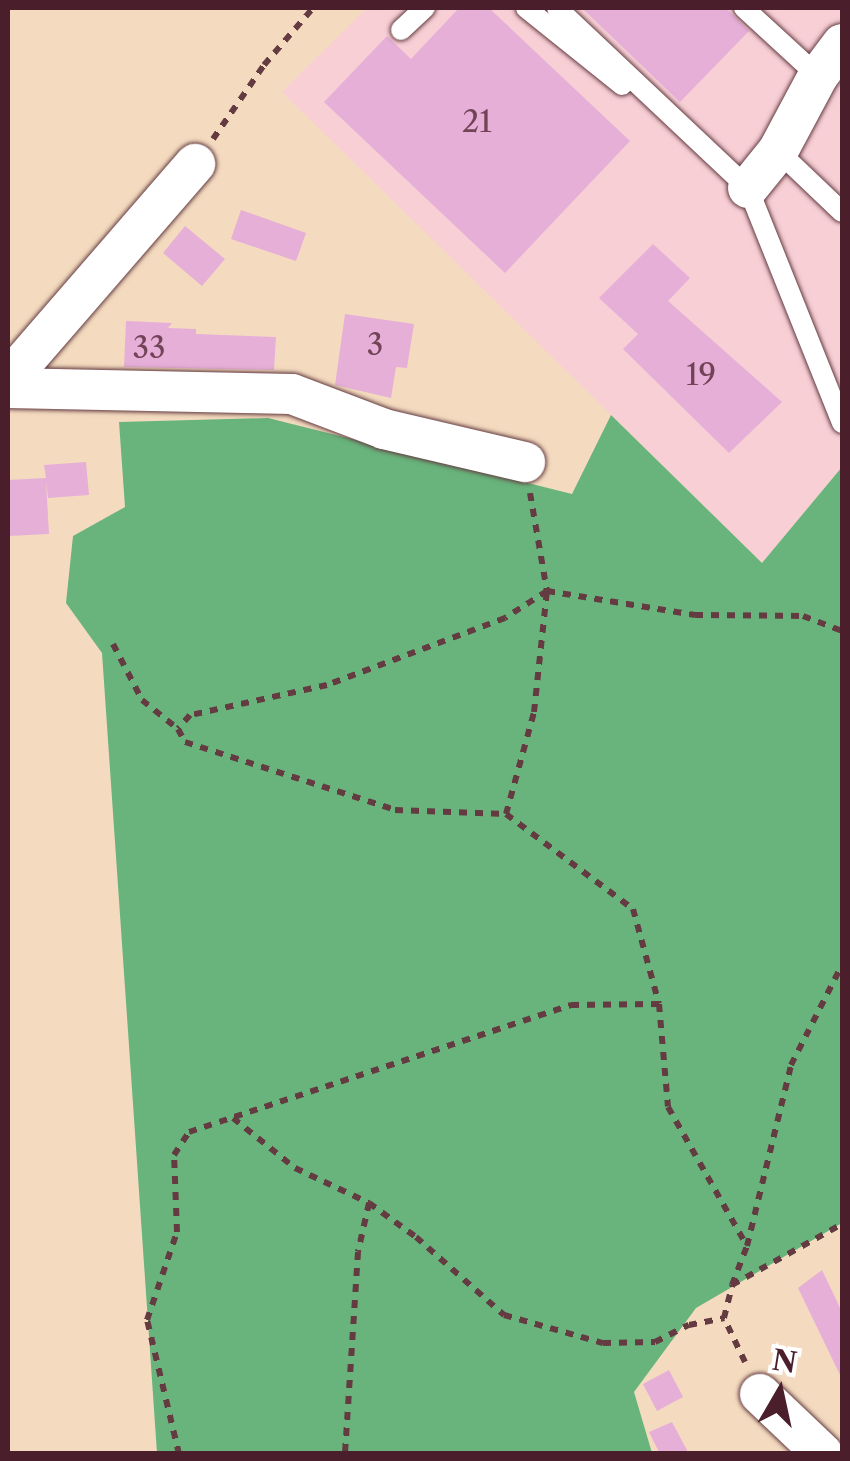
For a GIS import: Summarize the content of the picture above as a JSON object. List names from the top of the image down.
{
  "house_numbers": [
    "21",
    "3",
    "33",
    "19"
  ],
  "north": "top"
}
